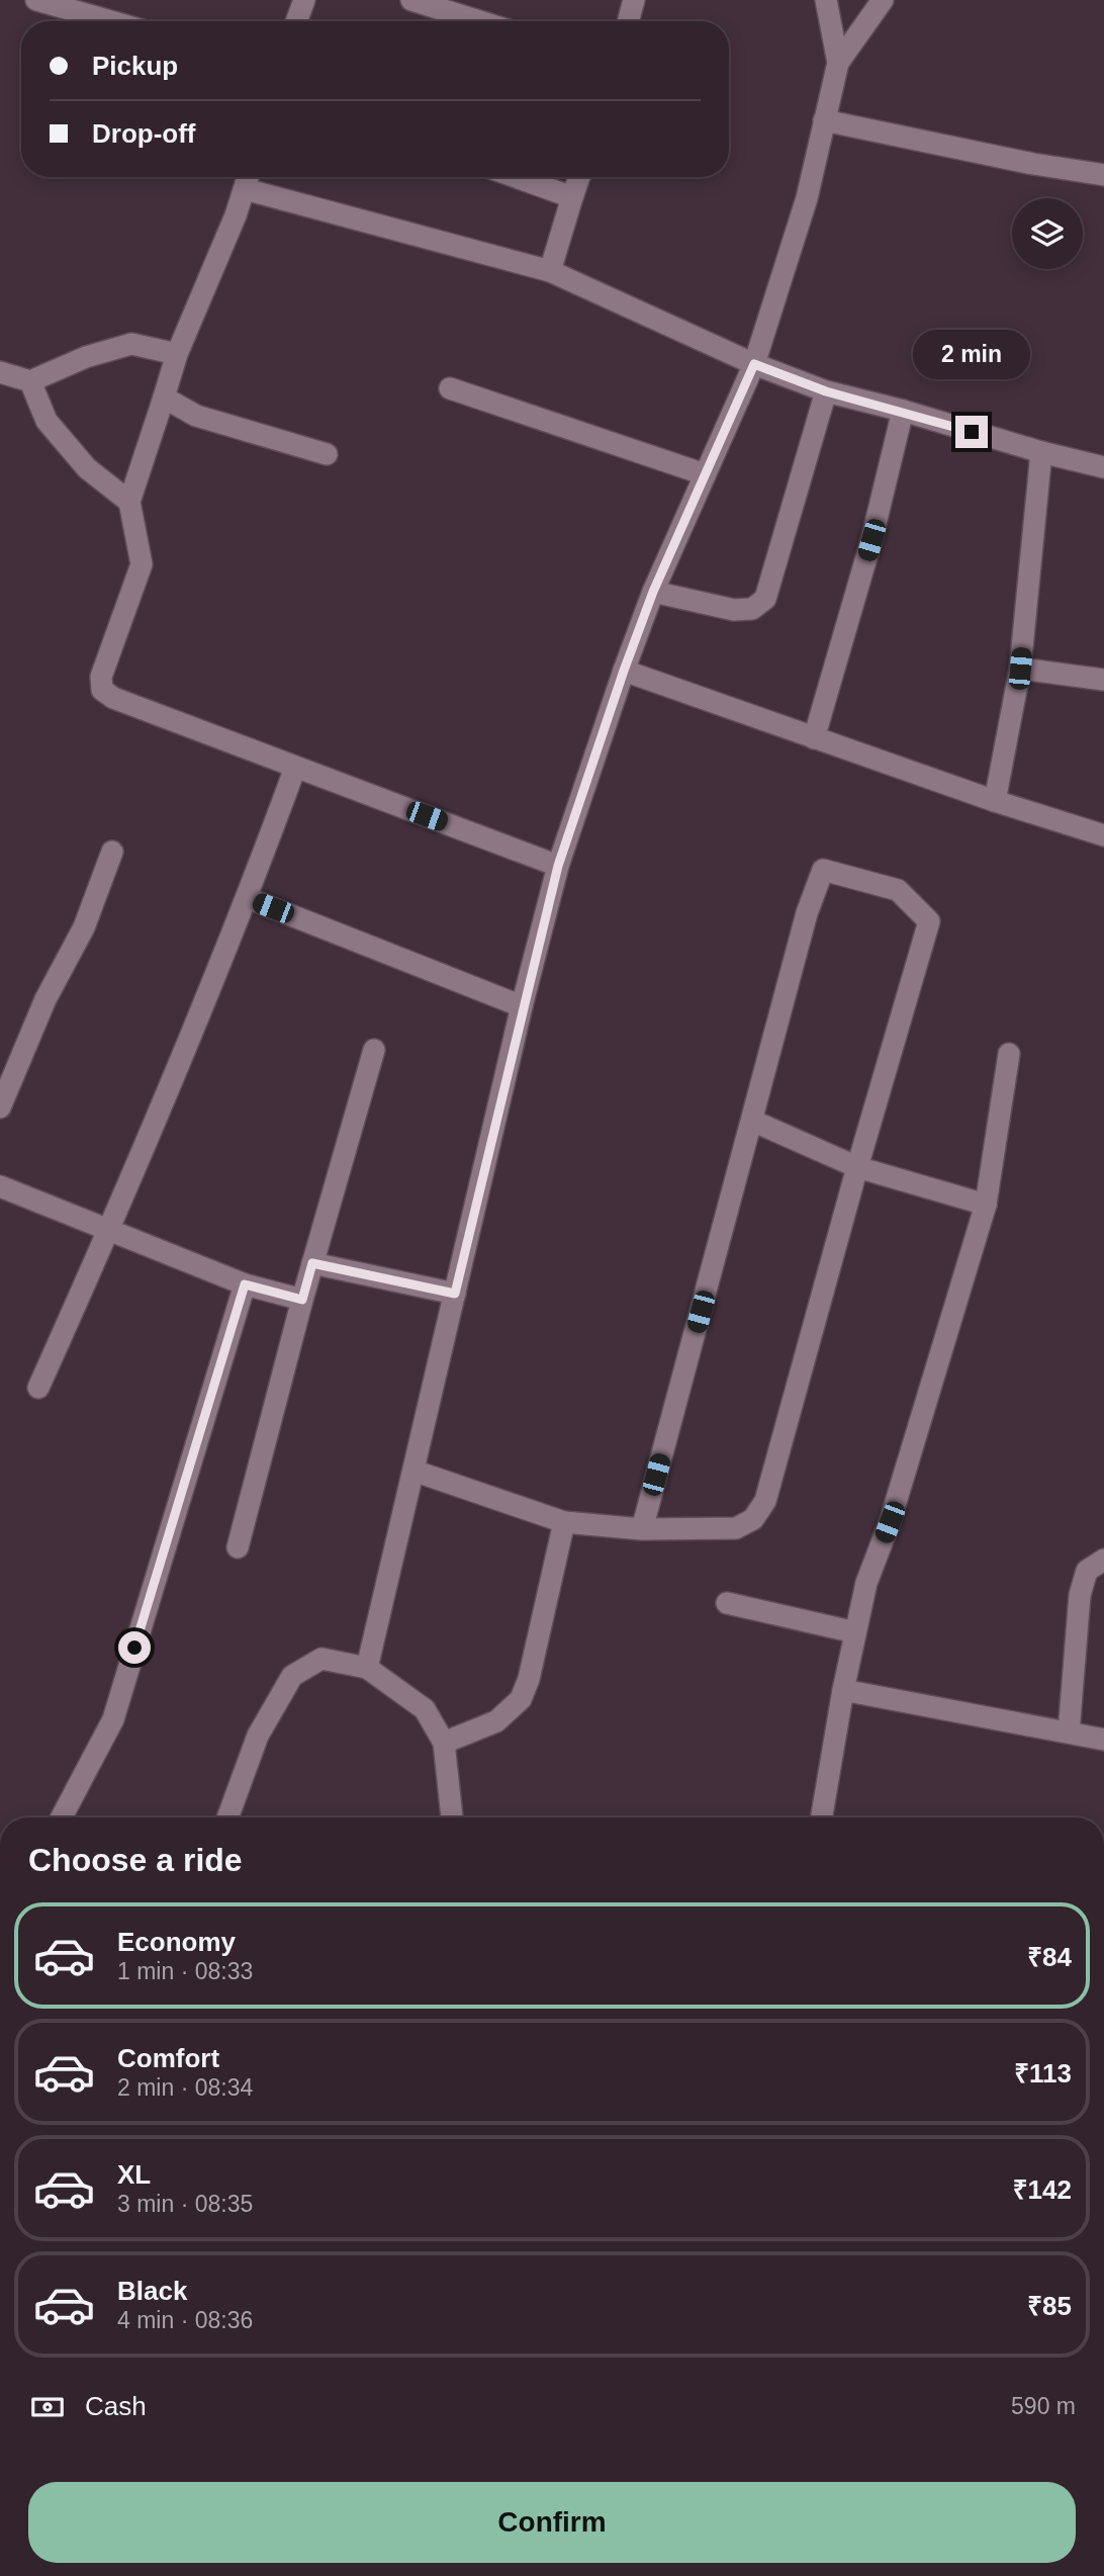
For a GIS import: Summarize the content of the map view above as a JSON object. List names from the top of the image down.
{
  "page": {
    "banner": ["Pickup", "Drop-off"],
    "bubble": "2 min",
    "heading": "Choose a ride",
    "list": [
      {
        "name": "Economy",
        "note": "1 min · 08:33",
        "value": "₹84"
      },
      {
        "name": "Comfort",
        "note": "2 min · 08:34",
        "value": "₹113"
      },
      {
        "name": "XL",
        "note": "3 min · 08:35",
        "value": "₹142"
      },
      {
        "name": "Black",
        "note": "4 min · 08:36",
        "value": "₹85"
      }
    ],
    "pay": ["Cash", "590 m"],
    "buttons": "Confirm"
  }
}
